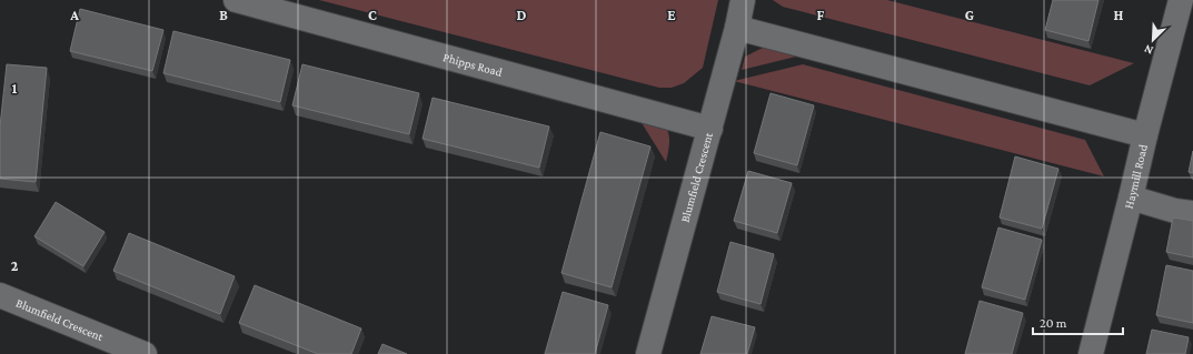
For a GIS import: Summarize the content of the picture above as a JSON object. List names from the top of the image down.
{
  "streets": {
    "street": ["Phipps Road", "Haymill Road", "Blumfield Crescent"]
  },
  "crossings": [
    ["Phipps Road", "Blumfield Crescent"]
  ],
  "scale_bar": "20 m",
  "north": "bottom left",
  "grid": {
    "columns": [
      "A",
      "B",
      "C",
      "D",
      "E",
      "F",
      "G",
      "H"
    ],
    "rows": ["1", "2"]
  }
}
